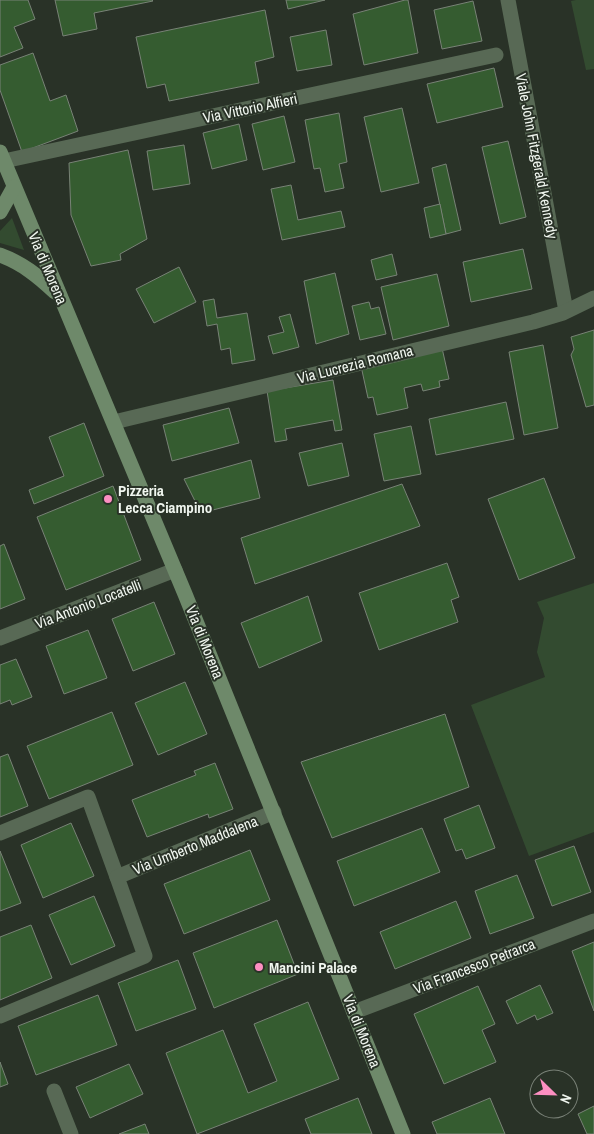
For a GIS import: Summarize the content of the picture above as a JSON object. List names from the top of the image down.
{
  "streets": {
    "street": [
      "Via Vittorio Alfieri",
      "Viale John Fitzgerald Kennedy",
      "Via di Morena",
      "Via Lucrezia Romana",
      "Via Antonio Locatelli",
      "Via Umberto Maddalena",
      "Via Francesco Petrarca"
    ]
  },
  "crossings": [
    ["Via Vittorio Alfieri", "Via di Morena"],
    ["Viale John Fitzgerald Kennedy", "Via Lucrezia Romana"],
    ["Via di Morena", "Via Lucrezia Romana"],
    ["Via di Morena", "Via Antonio Locatelli"],
    ["Via di Morena", "Via Umberto Maddalena"],
    ["Via di Morena", "Via Francesco Petrarca"]
  ],
  "places": ["Pizzeria Lecca Ciampino", "Mancini Palace"],
  "north": "bottom right"
}
